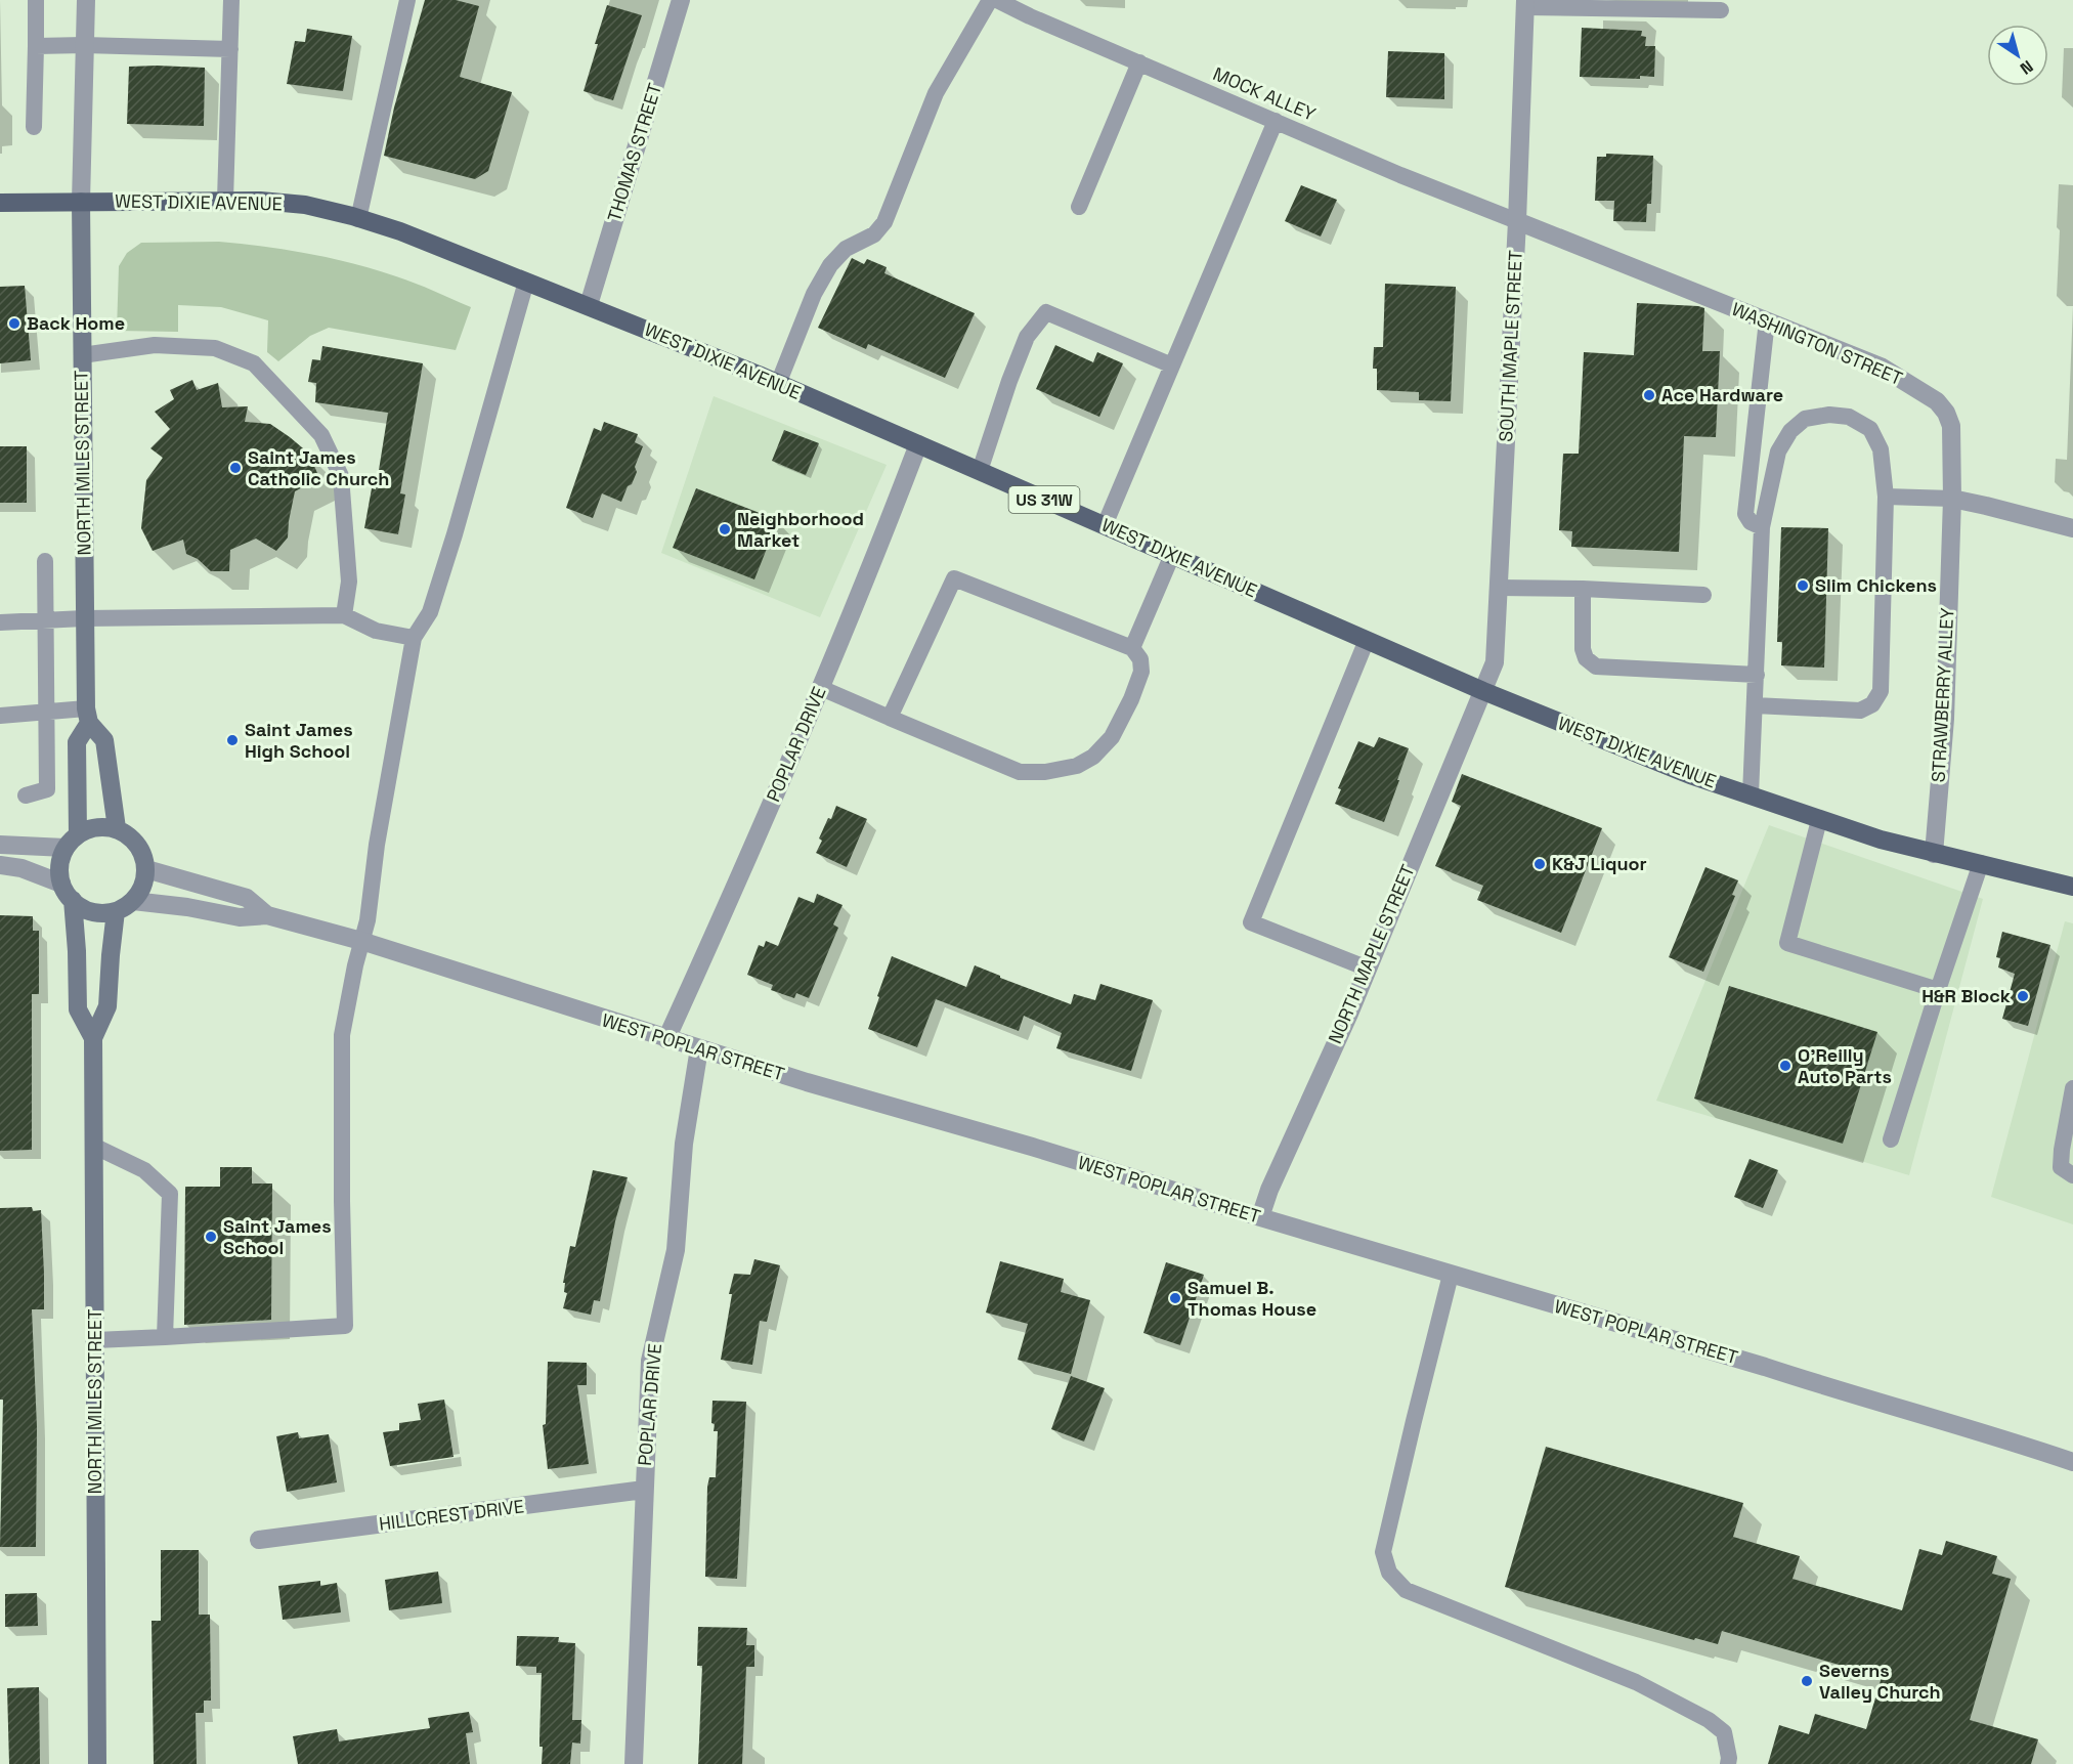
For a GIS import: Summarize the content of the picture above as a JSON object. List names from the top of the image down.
{
  "streets": {
    "main road": ["WEST DIXIE AVENUE", "NORTH MILES STREET", "US 31W"],
    "street": [
      "THOMAS STREET",
      "WASHINGTON STREET",
      "SOUTH MAPLE STREET",
      "STRAWBERRY ALLEY",
      "POPLAR DRIVE",
      "NORTH MAPLE STREET",
      "WEST POPLAR STREET",
      "HILLCREST DRIVE"
    ],
    "lane": ["MOCK ALLEY"]
  },
  "crossings": [
    ["MOCK ALLEY", "WASHINGTON STREET"],
    ["MOCK ALLEY", "SOUTH MAPLE STREET"],
    ["THOMAS STREET", "WEST DIXIE AVENUE"],
    ["WEST DIXIE AVENUE", "SOUTH MAPLE STREET"],
    ["WEST DIXIE AVENUE", "NORTH MILES STREET"],
    ["WEST DIXIE AVENUE", "STRAWBERRY ALLEY"],
    ["WEST DIXIE AVENUE", "POPLAR DRIVE"],
    ["WEST DIXIE AVENUE", "NORTH MAPLE STREET"],
    ["WASHINGTON STREET", "SOUTH MAPLE STREET"],
    ["WASHINGTON STREET", "STRAWBERRY ALLEY"],
    ["SOUTH MAPLE STREET", "NORTH MAPLE STREET"],
    ["NORTH MILES STREET", "WEST POPLAR STREET"],
    ["POPLAR DRIVE", "WEST POPLAR STREET"],
    ["POPLAR DRIVE", "HILLCREST DRIVE"],
    ["NORTH MAPLE STREET", "WEST POPLAR STREET"]
  ],
  "places": [
    "Back Home",
    "Ace Hardware",
    "Saint James Catholic Church",
    "Neighborhood Market",
    "Slim Chickens",
    "Saint James High School",
    "K&J Liquor",
    "H&R Block",
    "O'Reilly Auto Parts",
    "Saint James School",
    "Samuel B. Thomas House",
    "Severns Valley Church"
  ],
  "north": "bottom right"
}
